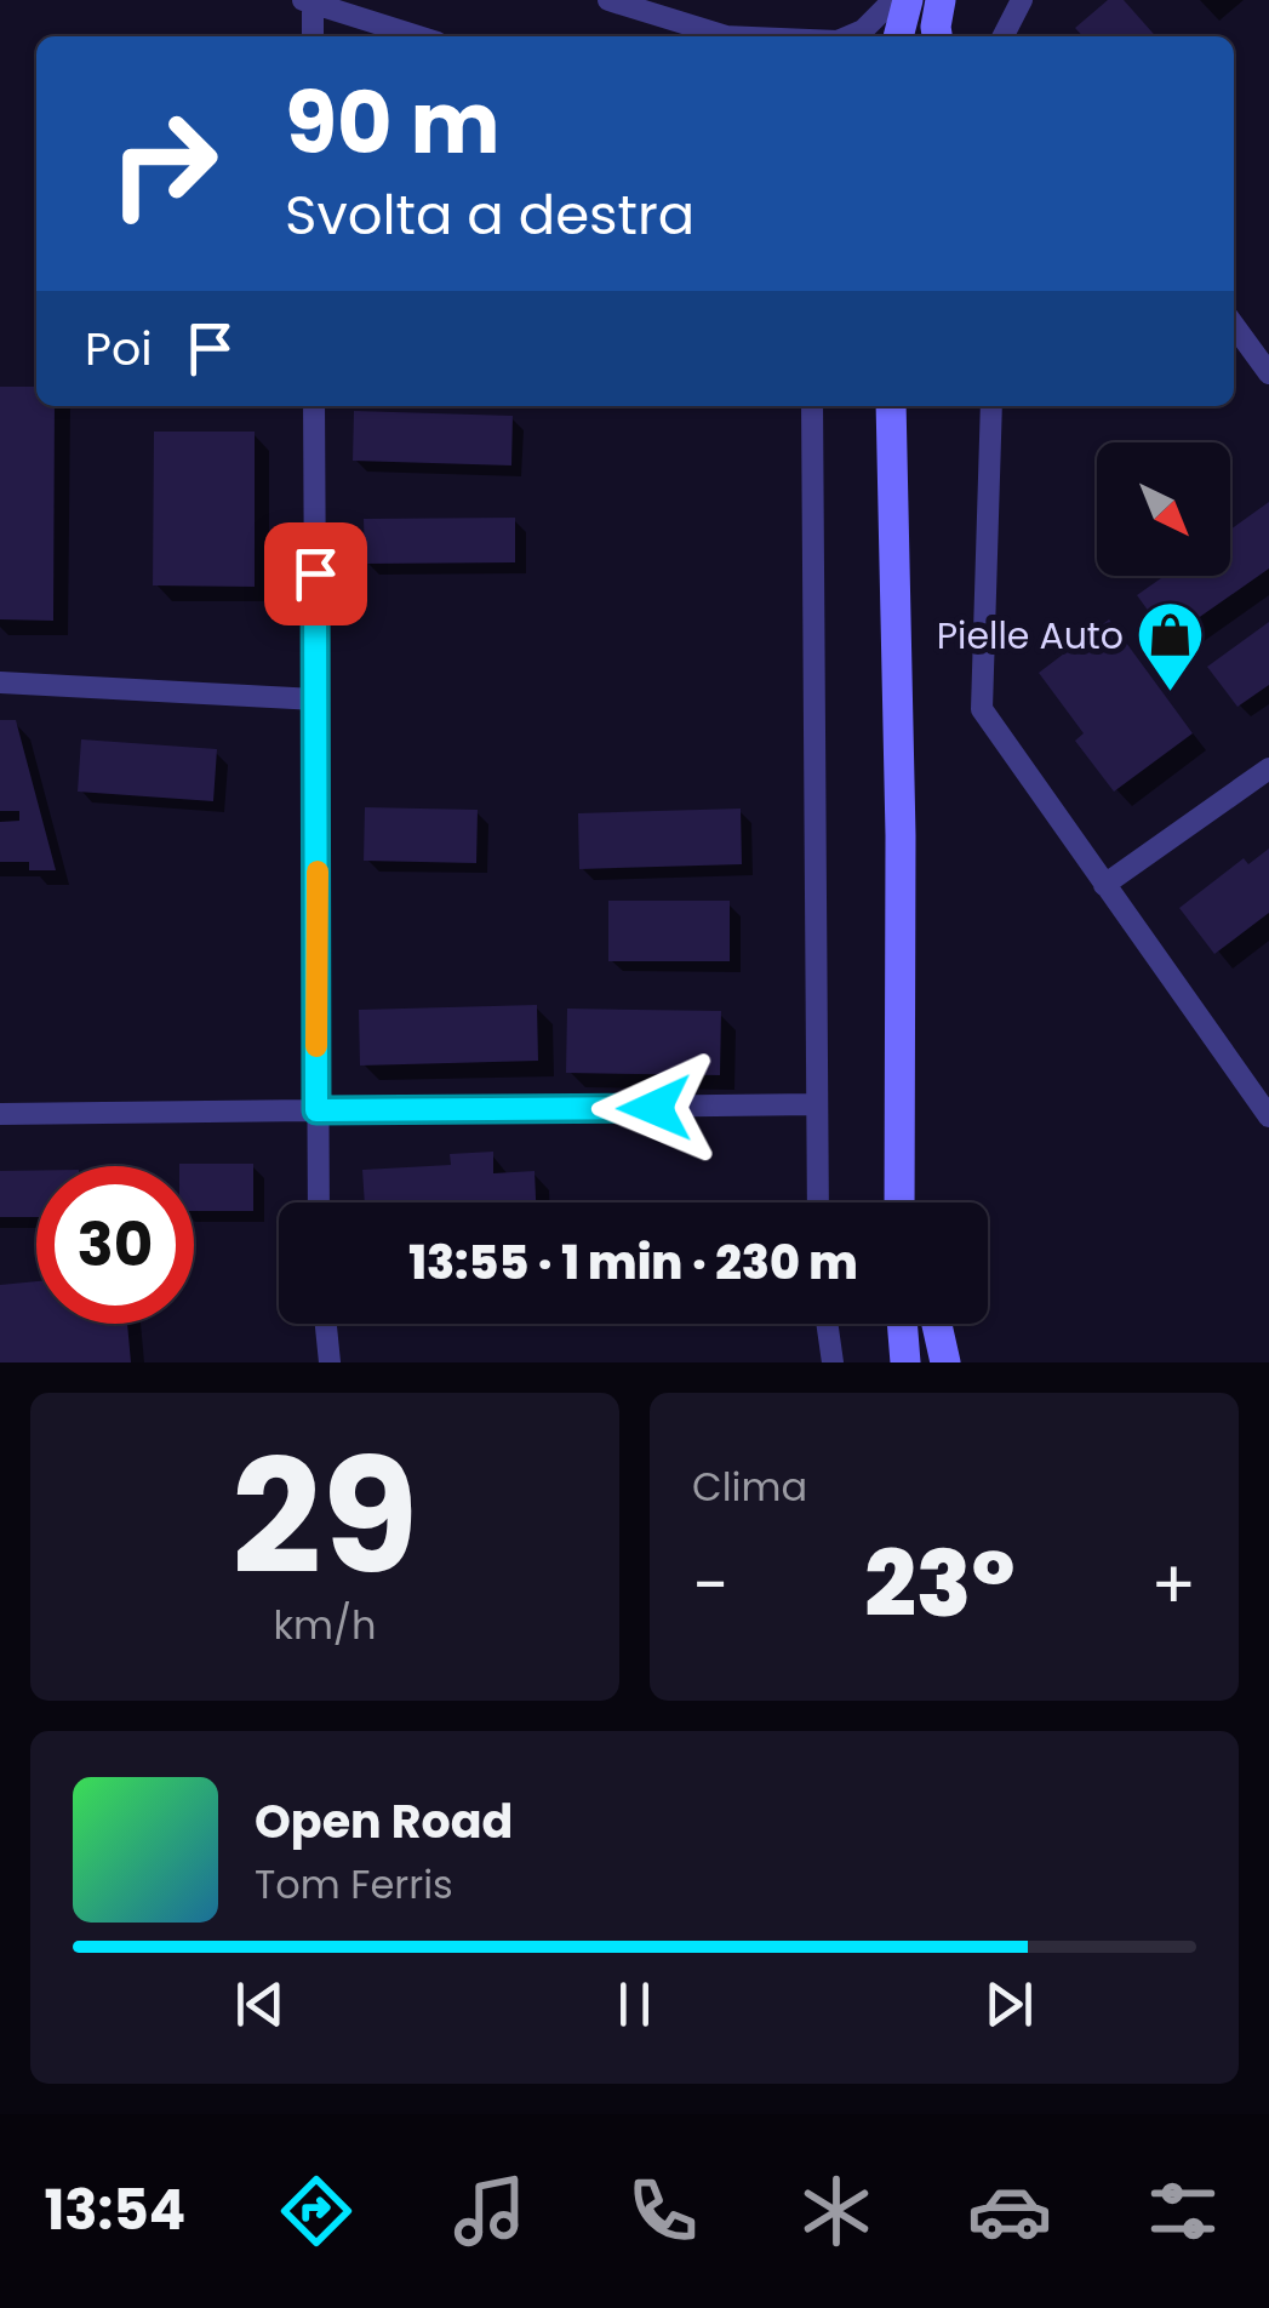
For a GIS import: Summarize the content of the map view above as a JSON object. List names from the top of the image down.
{
  "places": {
    "shop": ["Pielle Auto"]
  },
  "north": "bottom right",
  "page": {
    "turn": ["90 m", "Svolta a destra"],
    "then": "Poi",
    "limit": "30",
    "trip": "13:55 · 1 min · 230 m",
    "tile": [
      ["29", "km/h"],
      "Clima"
    ],
    "heat": ["−", "23°", "+"],
    "song": ["Open Road", "Tom Ferris"],
    "tabs": "13:54"
  }
}
